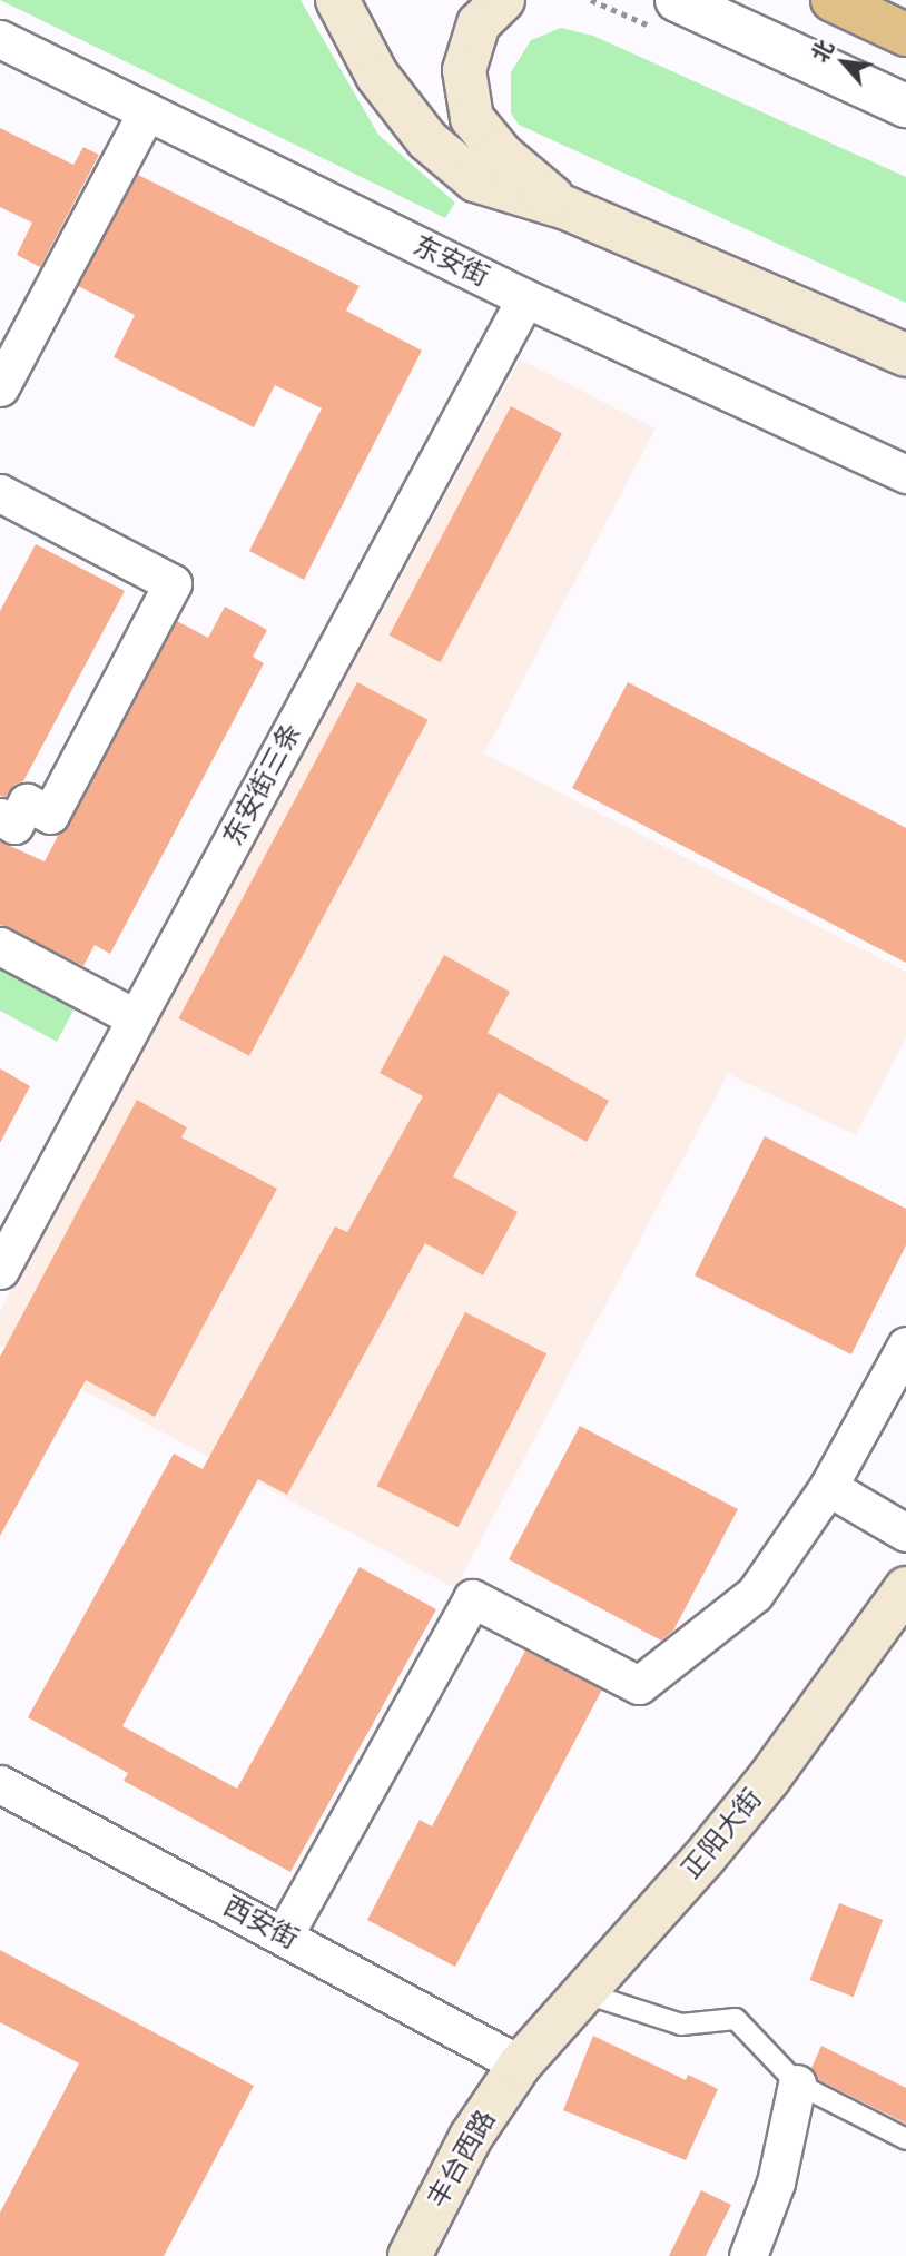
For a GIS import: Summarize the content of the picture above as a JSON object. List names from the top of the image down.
{
  "streets": {
    "main road": ["正阳大街", "丰台西路"],
    "street": ["东安街", "东安街三条", "西安街"]
  },
  "crossings": [
    ["东安街", "东安街三条"],
    ["正阳大街", "西安街"],
    ["正阳大街", "丰台西路"],
    ["西安街", "丰台西路"]
  ],
  "north": "top left"
}
